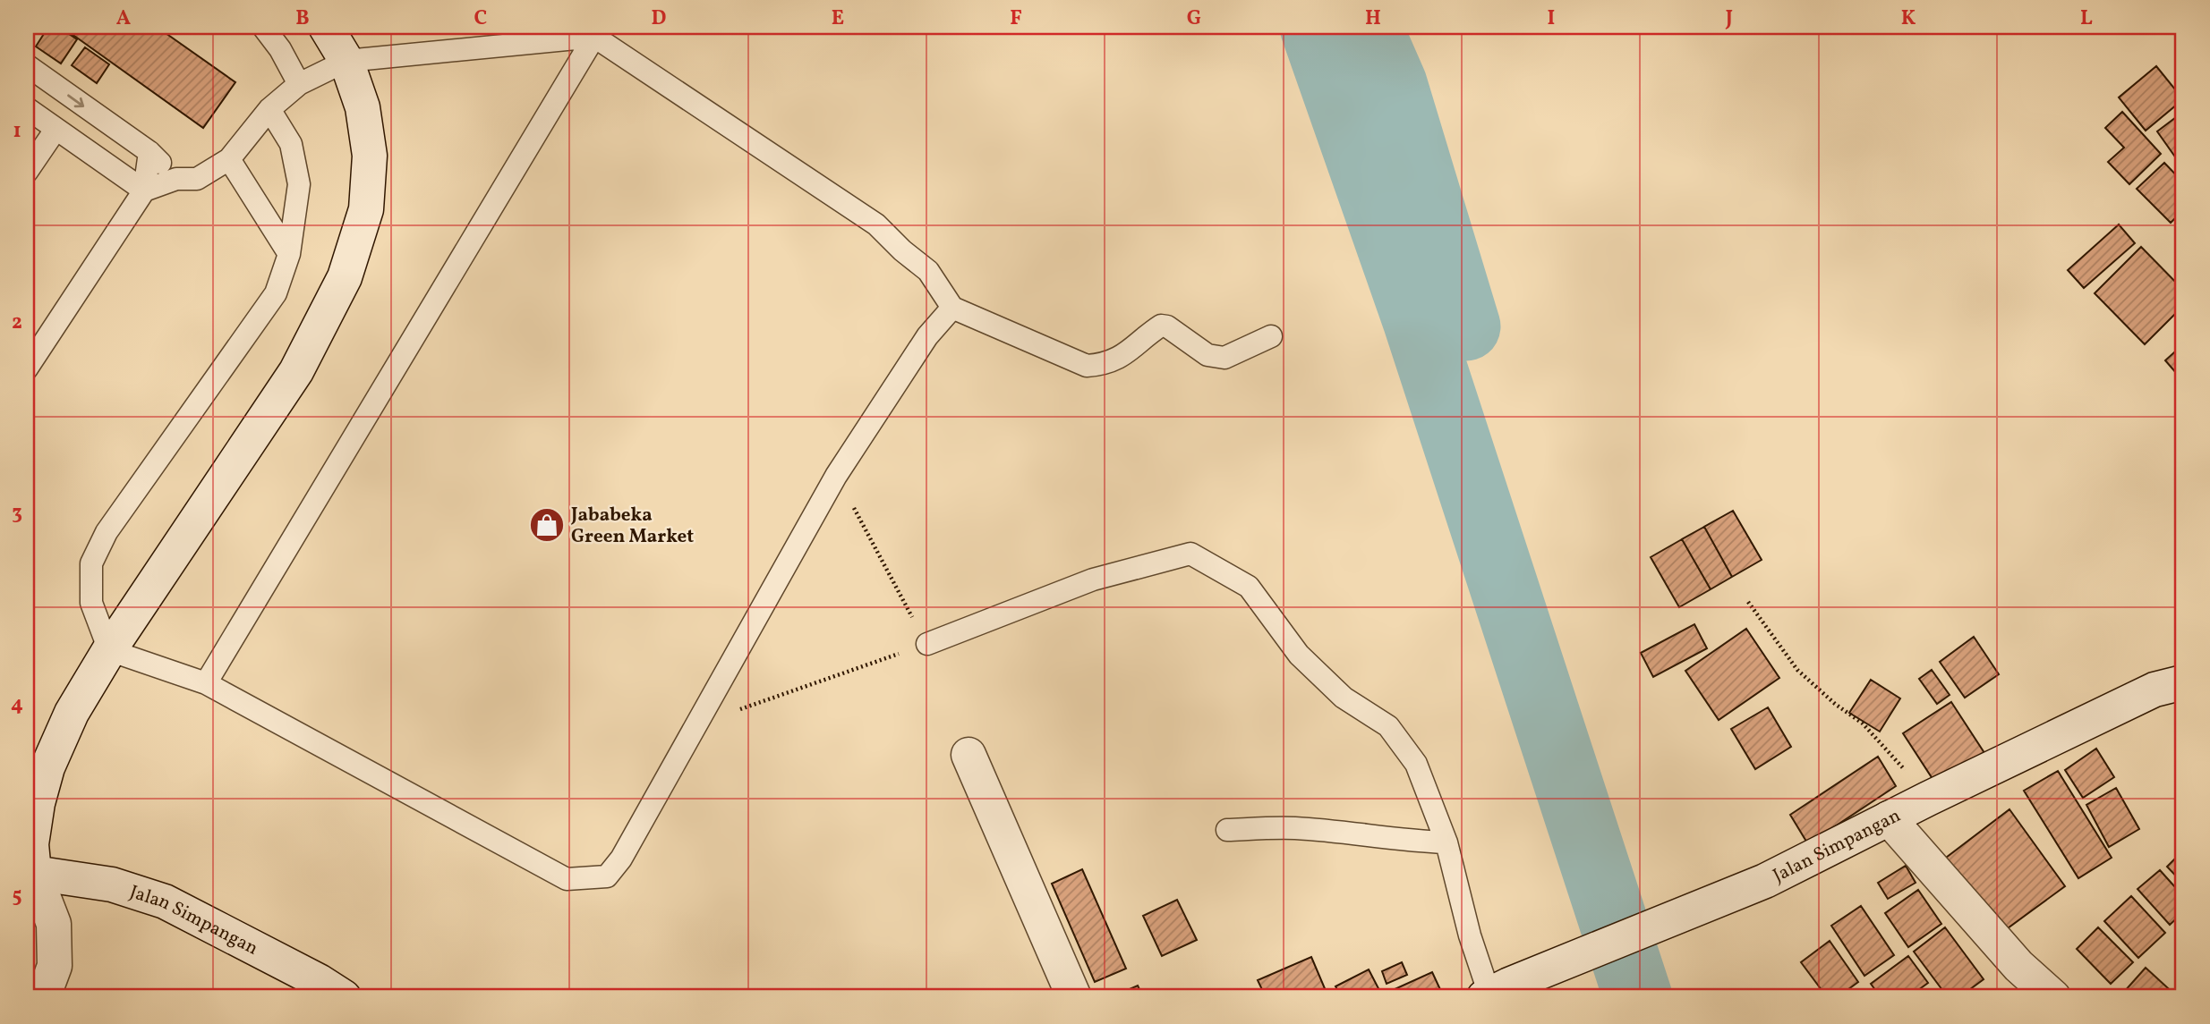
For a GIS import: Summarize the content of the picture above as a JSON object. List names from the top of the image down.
{
  "streets": {
    "street": ["Jalan Simpangan"]
  },
  "places": {
    "shop": ["Jababeka Green Market"]
  },
  "grid": {
    "columns": [
      "A",
      "B",
      "C",
      "D",
      "E",
      "F",
      "G",
      "H",
      "I",
      "J",
      "K",
      "L"
    ],
    "rows": [
      "1",
      "2",
      "3",
      "4",
      "5"
    ]
  }
}
